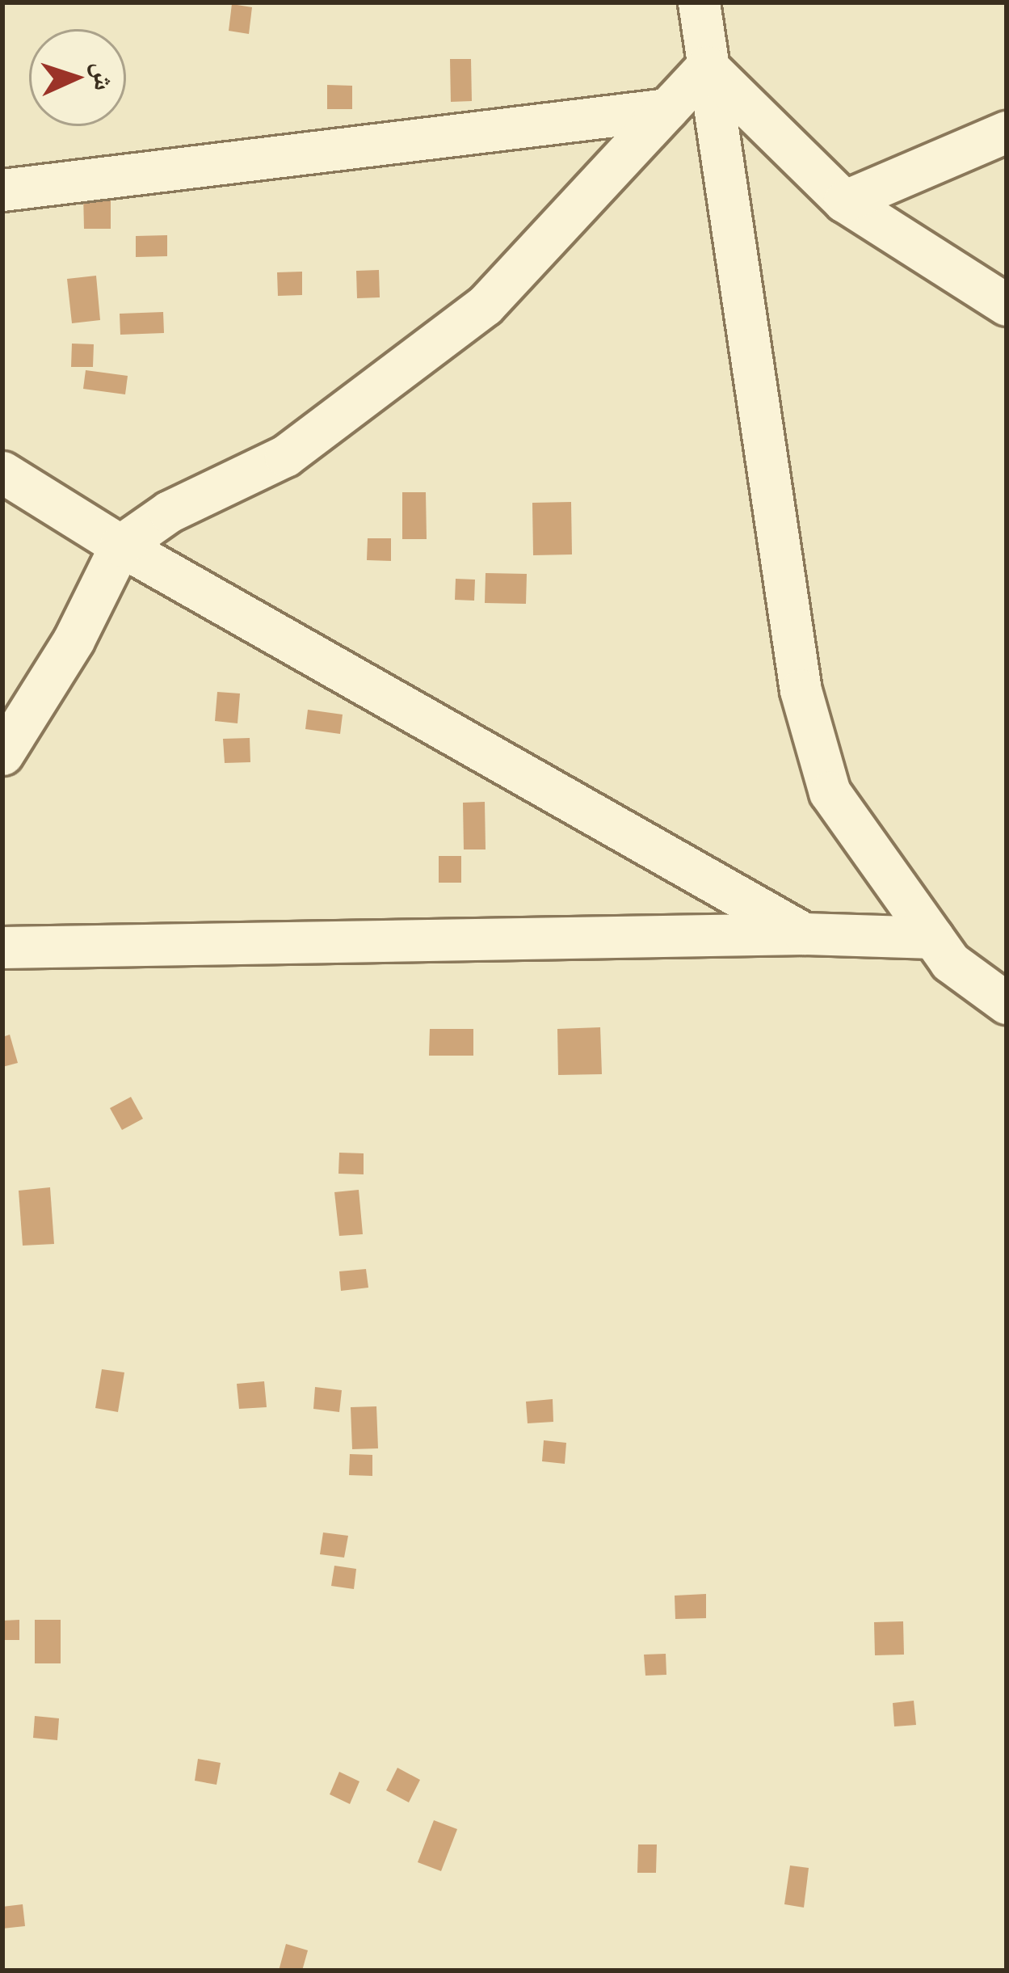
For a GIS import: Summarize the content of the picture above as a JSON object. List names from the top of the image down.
{
  "north": "right"
}
